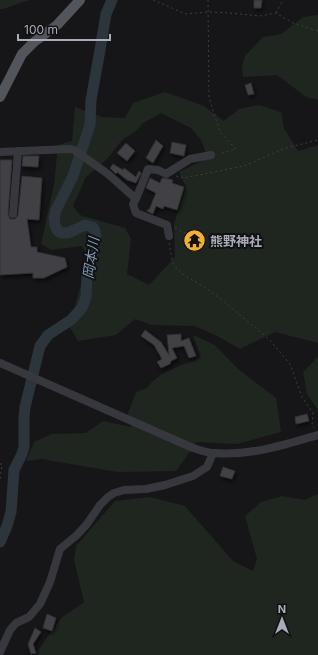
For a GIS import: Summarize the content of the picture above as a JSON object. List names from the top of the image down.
{
  "water": ["岡本川"],
  "places": {
    "temple": ["熊野神社"]
  },
  "scale_bar": "100 m",
  "north": "top"
}
